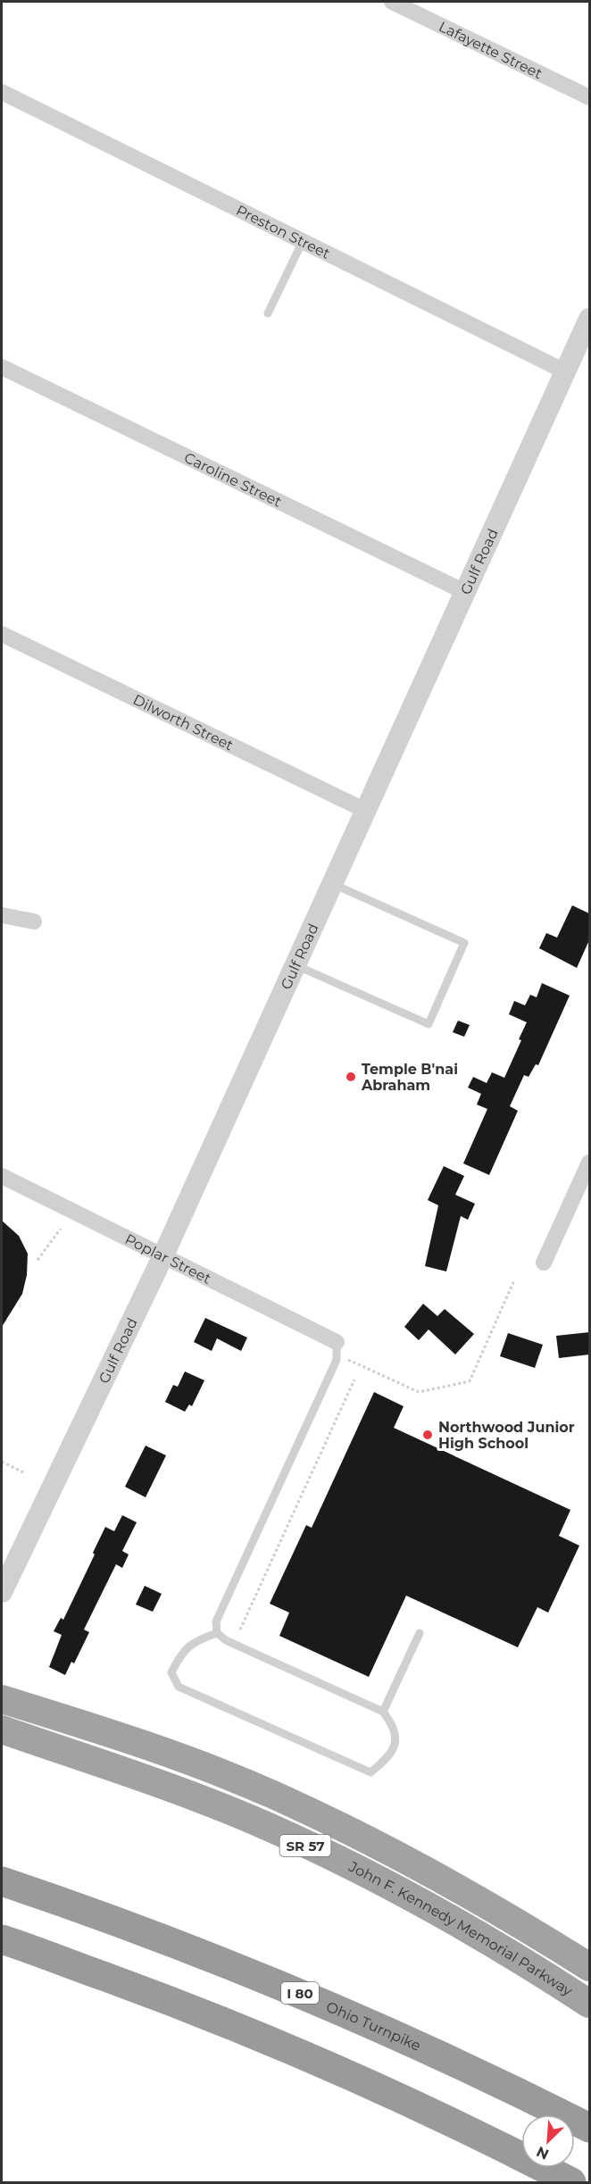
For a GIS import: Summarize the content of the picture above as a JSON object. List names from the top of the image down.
{
  "streets": {
    "highway": [
      "SR 57",
      "John F. Kennedy Memorial Parkway",
      "I 80",
      "Ohio Turnpike"
    ],
    "street": [
      "Lafayette Street",
      "Preston Street",
      "Caroline Street",
      "Gulf Road",
      "Dilworth Street",
      "Poplar Street"
    ]
  },
  "crossings": [
    ["Preston Street", "Gulf Road"],
    ["Caroline Street", "Gulf Road"],
    ["Gulf Road", "Dilworth Street"],
    ["Gulf Road", "Poplar Street"]
  ],
  "places": ["Temple B'nai Abraham", "Northwood Junior High School"],
  "north": "bottom left"
}
